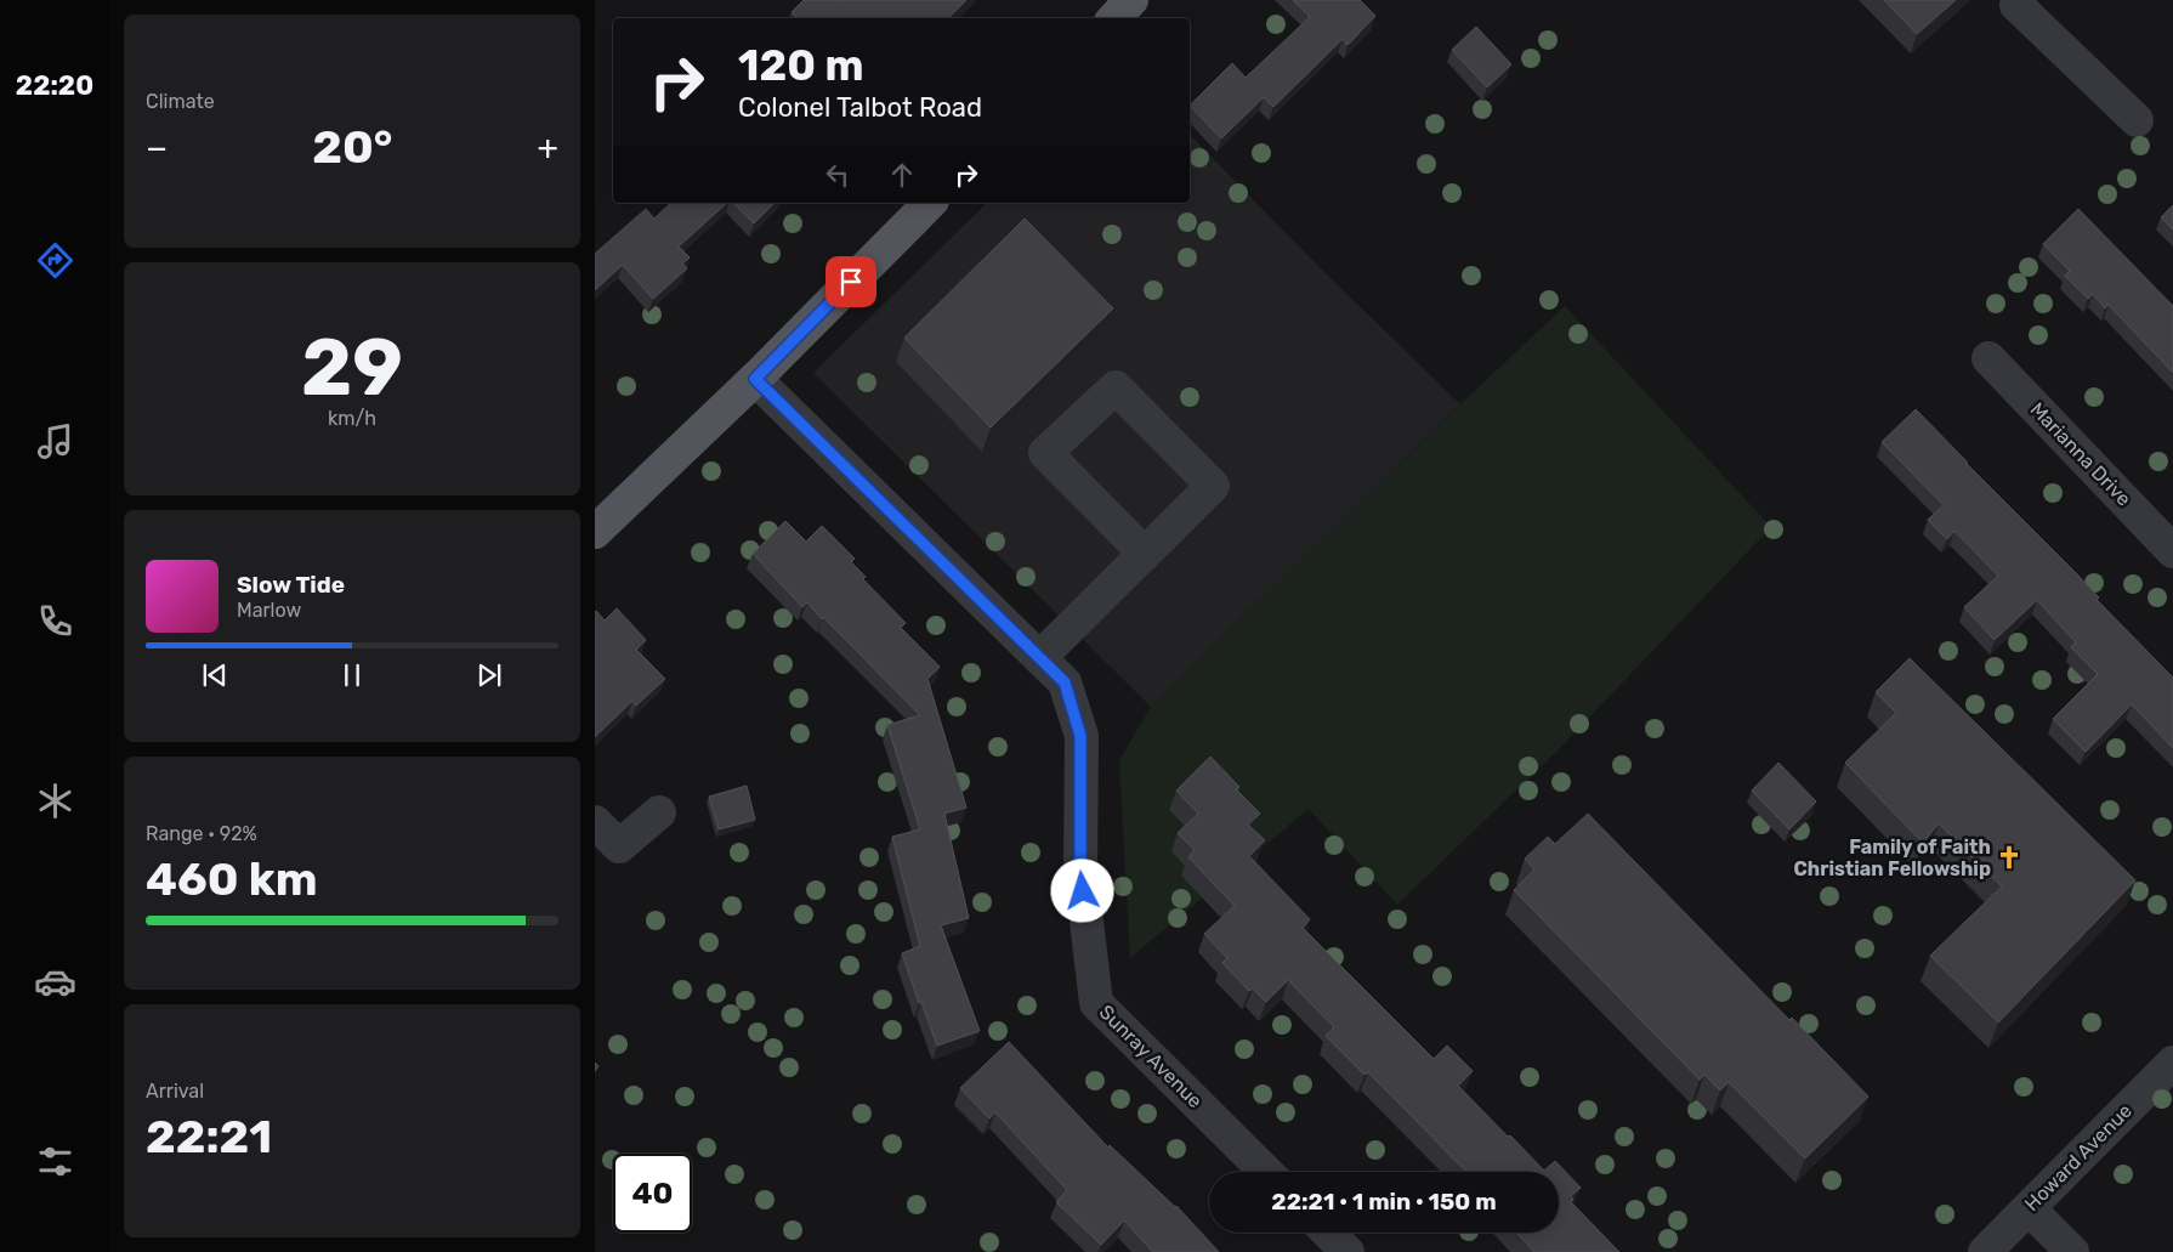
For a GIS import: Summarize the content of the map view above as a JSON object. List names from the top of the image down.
{
  "streets": {
    "street": ["Marianna Drive", "Sunray Avenue", "Howard Avenue"]
  },
  "places": {
    "church": ["Family of Faith Christian Fellowship"]
  },
  "page": {
    "tabs": "22:20",
    "tile": [
      "Climate",
      ["29", "km/h"],
      ["Range · 92%", "460 km"],
      ["Arrival", "22:21"]
    ],
    "turn": ["120 m", "Colonel Talbot Road"],
    "heat": ["−", "20°", "+"],
    "song": ["Slow Tide", "Marlow"],
    "limit": "40",
    "trip": "22:21 · 1 min · 150 m"
  }
}
